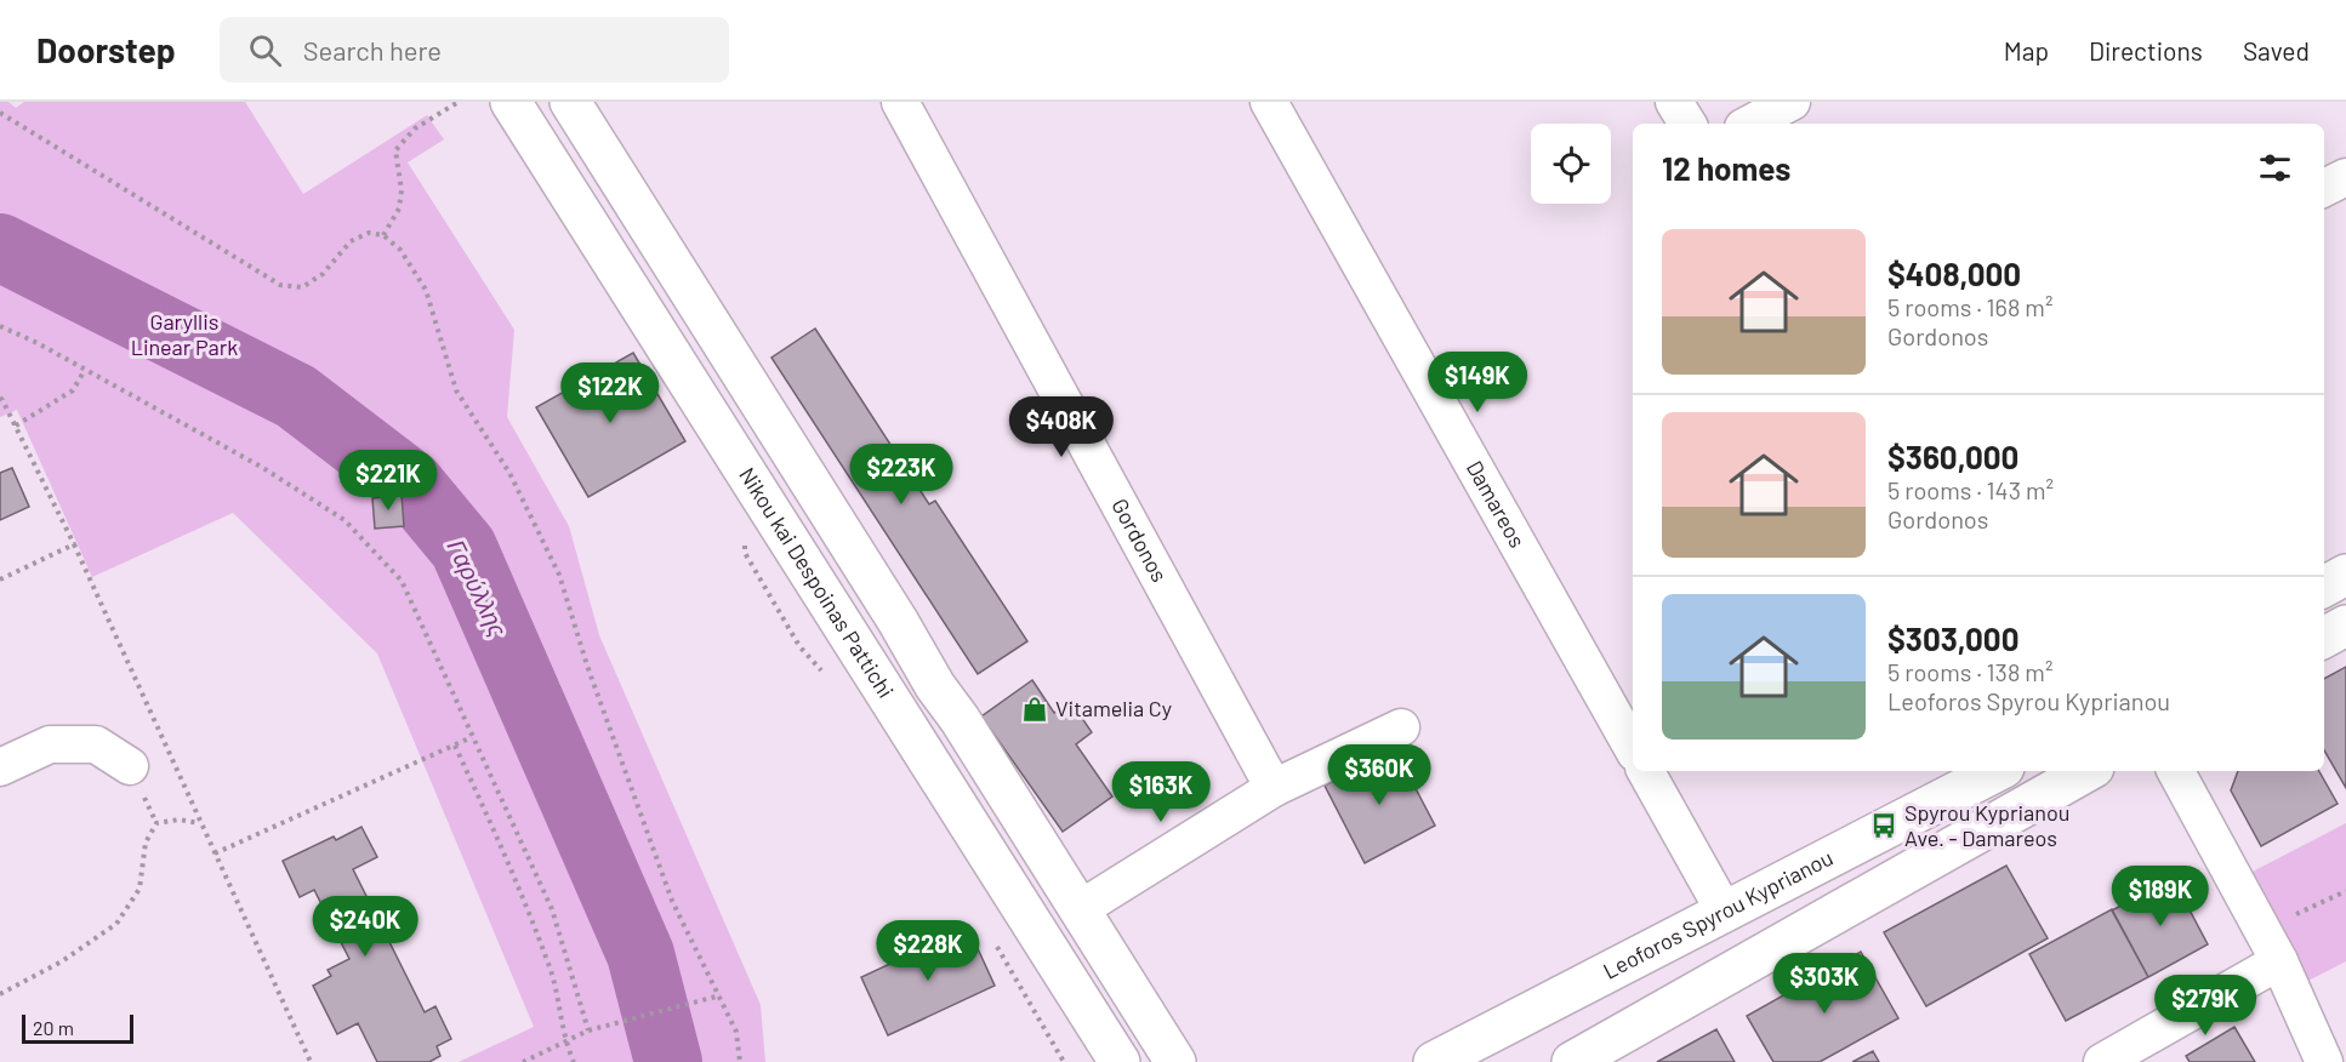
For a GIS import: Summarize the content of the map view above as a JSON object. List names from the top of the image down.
{
  "streets": {
    "main road": ["Nikou kai Despoinas Pattichi", "Leoforos Spyrou Kyprianou"],
    "street": ["Damareos", "Gordonos"]
  },
  "water": ["Γαρύλλης"],
  "parks": ["Garyllis Linear Park"],
  "places": {
    "shop": ["Vitamelia Cy"],
    "bus stop": ["Spyrou Kyprianou Ave. - Damareos"]
  },
  "scale_bar": "20 m",
  "page": {
    "header": "Doorstep",
    "search": "Search here",
    "nav": ["Map", "Directions", "Saved"],
    "heading": "12 homes",
    "list": [
      {
        "name": "$408,000",
        "note": "5 rooms · 168 m² · Gordonos"
      },
      {
        "name": "$360,000",
        "note": "5 rooms · 143 m² · Gordonos"
      },
      {
        "name": "$303,000",
        "note": "5 rooms · 138 m² · Leoforos Spyrou Kyprianou"
      }
    ],
    "price": [
      "$149K",
      "$122K",
      "$408K",
      "$223K",
      "$221K",
      "$360K",
      "$163K",
      "$189K",
      "$240K",
      "$228K",
      "$303K",
      "$279K"
    ],
    "scale": "20 m"
  }
}
